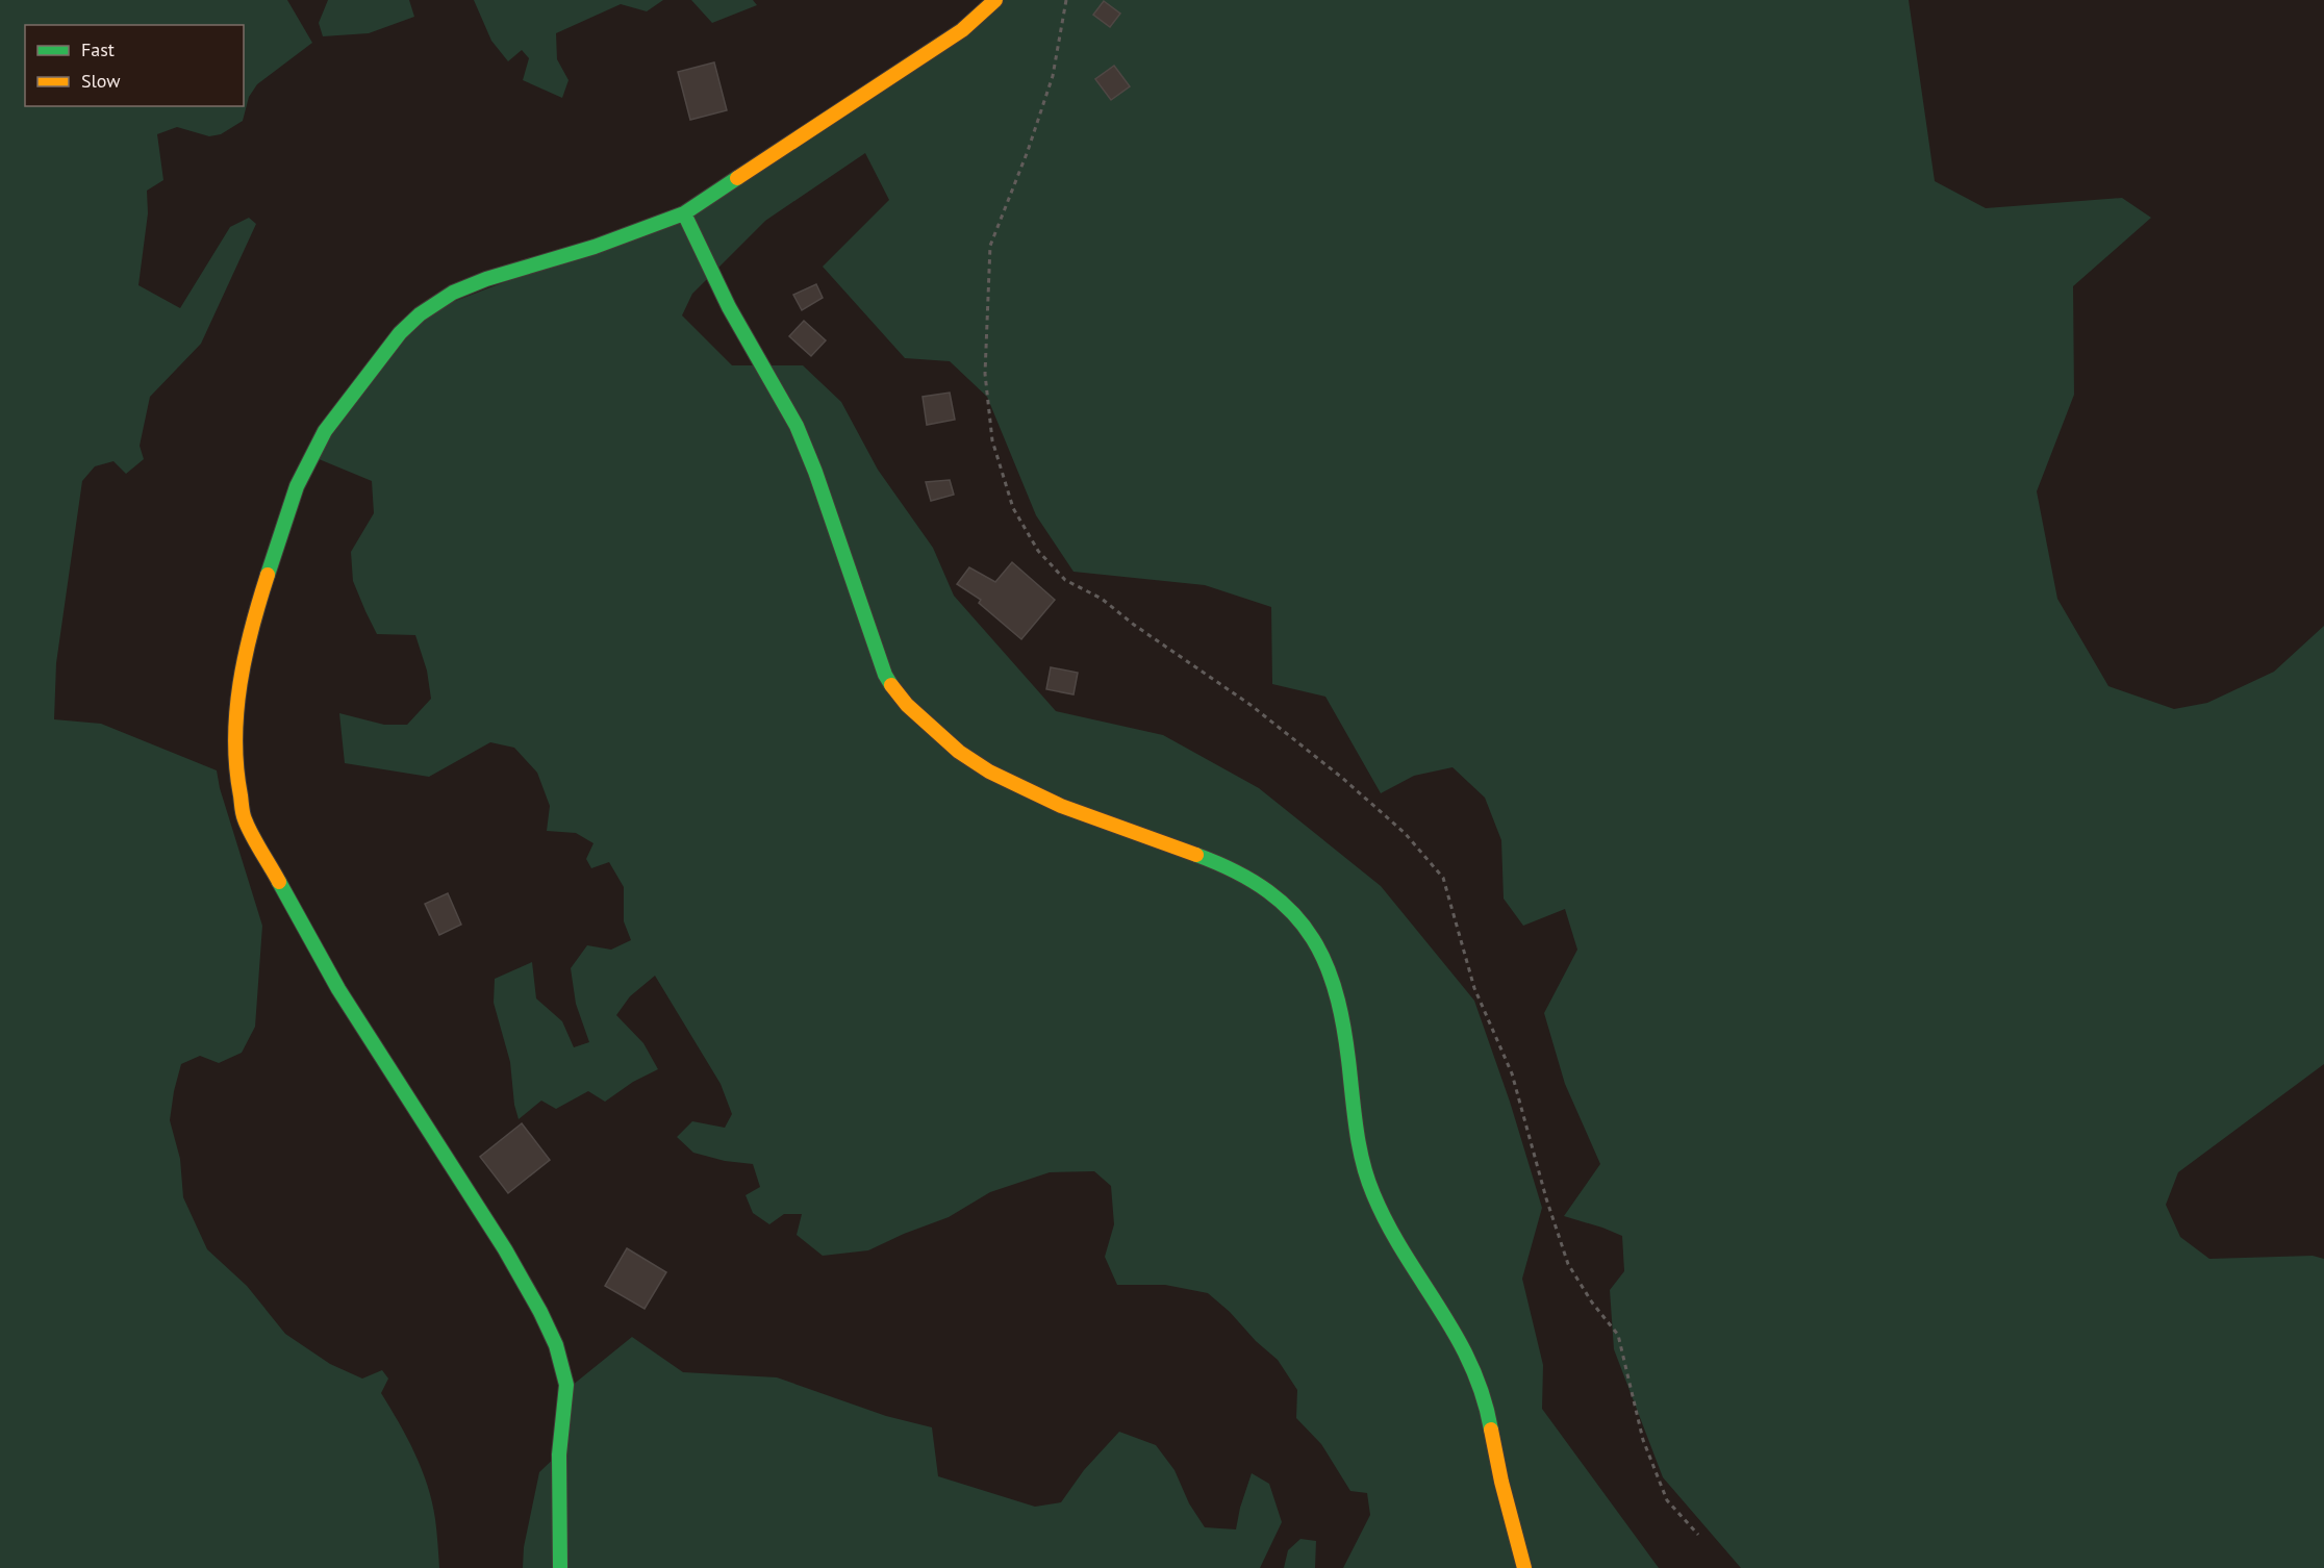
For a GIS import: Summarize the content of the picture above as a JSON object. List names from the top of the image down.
{
  "legend": ["Fast", "Slow"]
}
